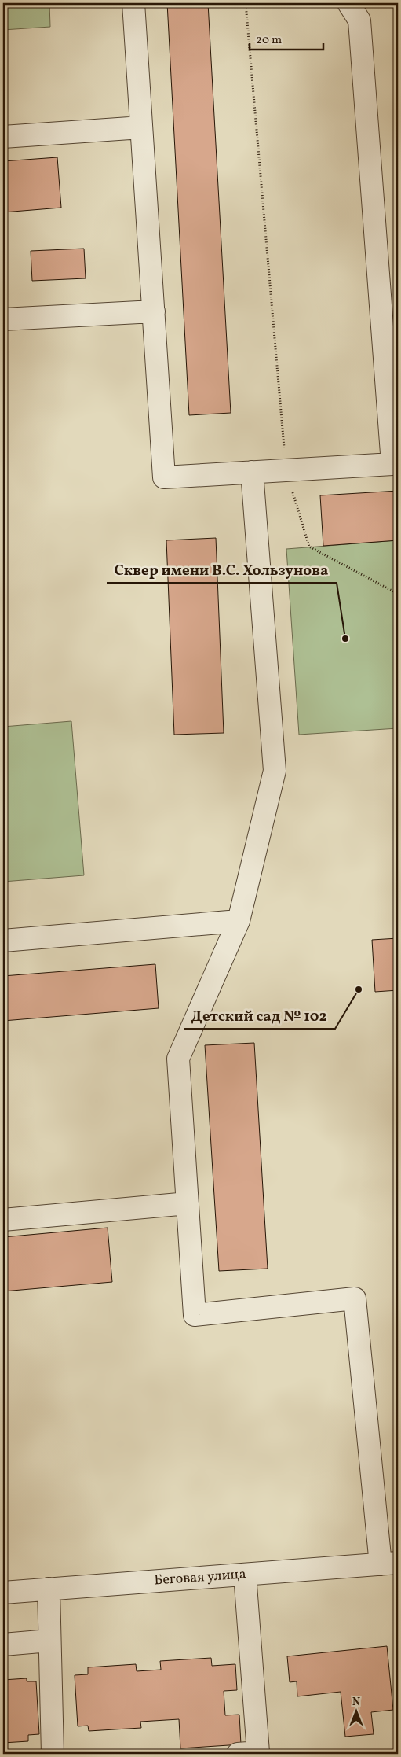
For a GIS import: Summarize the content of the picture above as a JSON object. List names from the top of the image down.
{
  "streets": {
    "street": ["Беговая улица"]
  },
  "places": ["Сквер имени В.С. Хользунова", "Детский сад № 102"],
  "scale_bar": "20 m",
  "north": "top"
}
